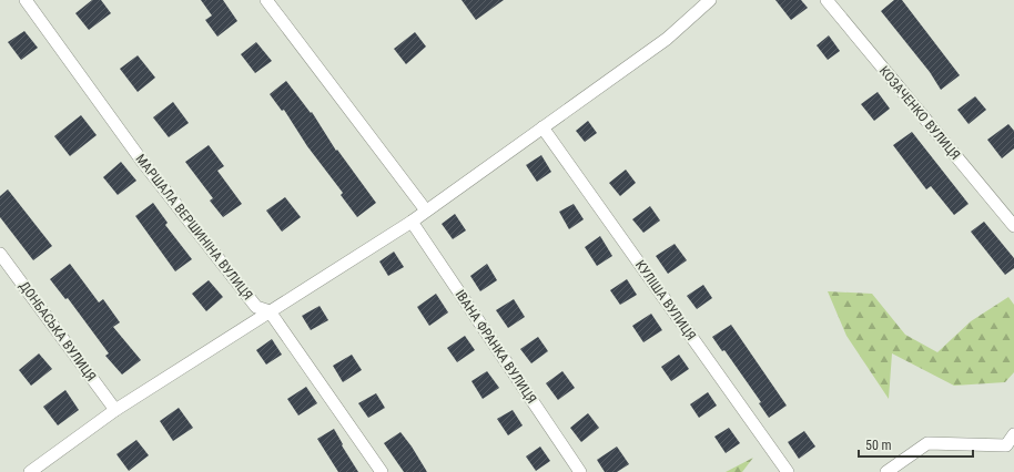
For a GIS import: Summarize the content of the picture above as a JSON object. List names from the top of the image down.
{
  "streets": {
    "street": [
      "КОЗАЧЕНКО ВУЛИЦЯ",
      "МАРШАЛА ВЕРШИНІНА ВУЛИЦЯ",
      "КУЛІША ВУЛИЦЯ",
      "ДОНБАСЬКА ВУЛИЦЯ",
      "ІВАНА ФРАНКА ВУЛИЦЯ"
    ]
  },
  "scale_bar": "50 m"
}
